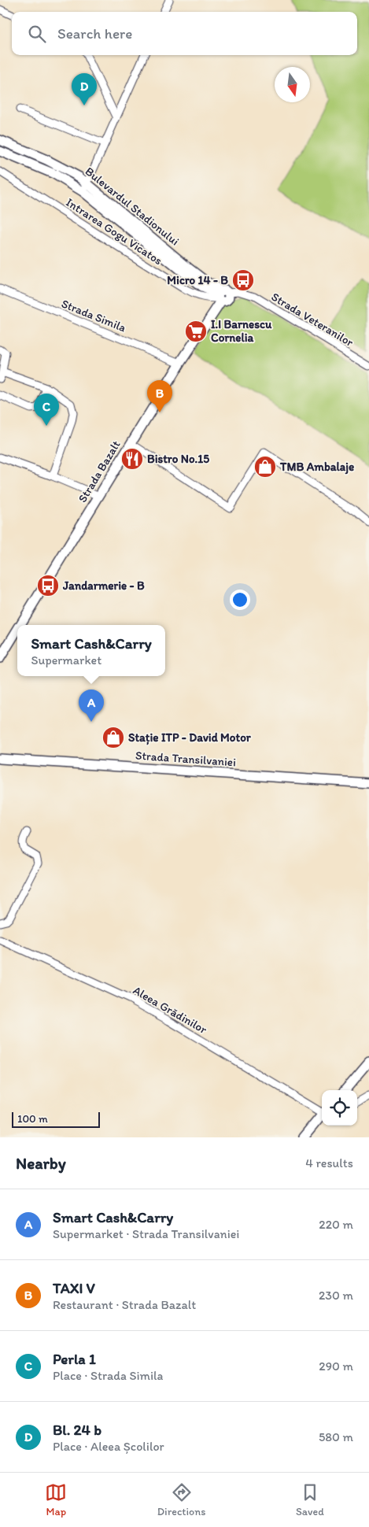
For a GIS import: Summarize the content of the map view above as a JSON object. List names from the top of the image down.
{
  "streets": {
    "main road": ["Bulevardul Stadionului", "Strada Bazalt", "Strada Transilvaniei"],
    "street": [
      "Intrarea Gogu Vicatos",
      "Strada Simila",
      "Strada Veteranilor",
      "Aleea Grădinilor"
    ]
  },
  "crossings": [
    ["Bulevardul Stadionului", "Intrarea Gogu Vicatos"],
    ["Bulevardul Stadionului", "Strada Veteranilor"],
    ["Bulevardul Stadionului", "Strada Bazalt"],
    ["Intrarea Gogu Vicatos", "Strada Veteranilor"],
    ["Intrarea Gogu Vicatos", "Strada Bazalt"],
    ["Strada Simila", "Strada Bazalt"],
    ["Strada Veteranilor", "Strada Bazalt"]
  ],
  "places": {
    "bus stop": ["Micro 14 - B", "Jandarmerie - B"],
    "supermarket": ["I.I Barnescu Cornelia"],
    "restaurant": ["Bistro No.15"],
    "shop": ["TMB Ambalaje", "Stație ITP - David Motor"]
  },
  "scale_bar": "100 m",
  "north": "bottom",
  "page": {
    "search": "Search here",
    "pins": [
      "D",
      "B",
      "C",
      "A"
    ],
    "popup": ["Smart Cash&Carry", "Supermarket"],
    "scale": "100 m",
    "heading": ["Nearby", "4 results"],
    "list": [
      {
        "mark": "A",
        "name": "Smart Cash&Carry",
        "note": "Supermarket · Strada Transilvaniei",
        "value": "220 m"
      },
      {
        "mark": "B",
        "name": "TAXI V",
        "note": "Restaurant · Strada Bazalt",
        "value": "230 m"
      },
      {
        "mark": "C",
        "name": "Perla 1",
        "note": "Place · Strada Simila",
        "value": "290 m"
      },
      {
        "mark": "D",
        "name": "Bl. 24 b",
        "note": "Place · Aleea Școlilor",
        "value": "580 m"
      }
    ],
    "nav": ["Map", "Directions", "Saved"]
  }
}
